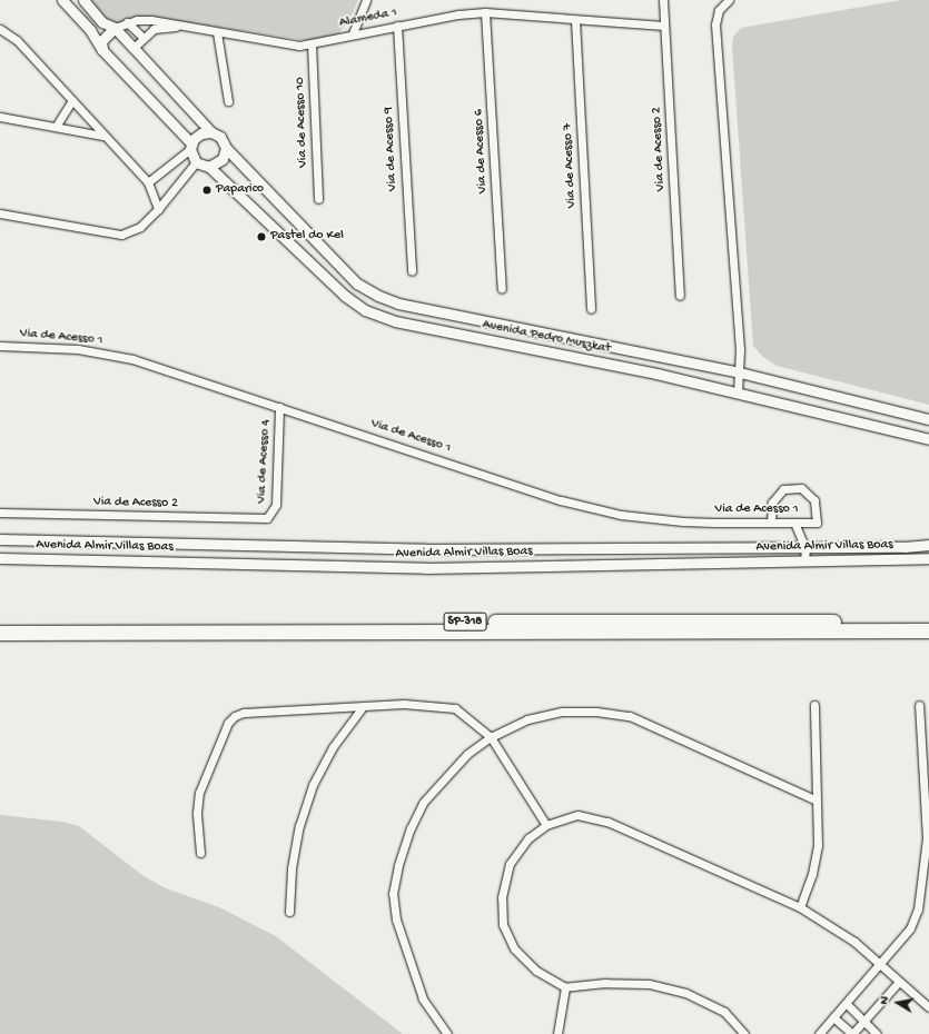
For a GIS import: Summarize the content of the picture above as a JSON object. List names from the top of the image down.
{
  "streets": {
    "highway": ["SP-318"],
    "street": [
      "Alameda 1",
      "Via de Acesso 10",
      "Via de Acesso 9",
      "Via de Acesso 2",
      "Via de Acesso 6",
      "Via de Acesso 7",
      "Via de Acesso 1",
      "Avenida Pedro Muszkat",
      "Via de Acesso 4",
      "Avenida Almir Villas Boas"
    ]
  },
  "crossings": [
    ["Alameda 1", "Via de Acesso 10"],
    ["Alameda 1", "Via de Acesso 9"],
    ["Alameda 1", "Via de Acesso 2"],
    ["Alameda 1", "Via de Acesso 6"],
    ["Alameda 1", "Via de Acesso 7"],
    ["Via de Acesso 2", "Via de Acesso 4"],
    ["Via de Acesso 1", "Via de Acesso 4"]
  ],
  "places": ["Paparico", "Pastel do Kel"],
  "north": "left"
}
